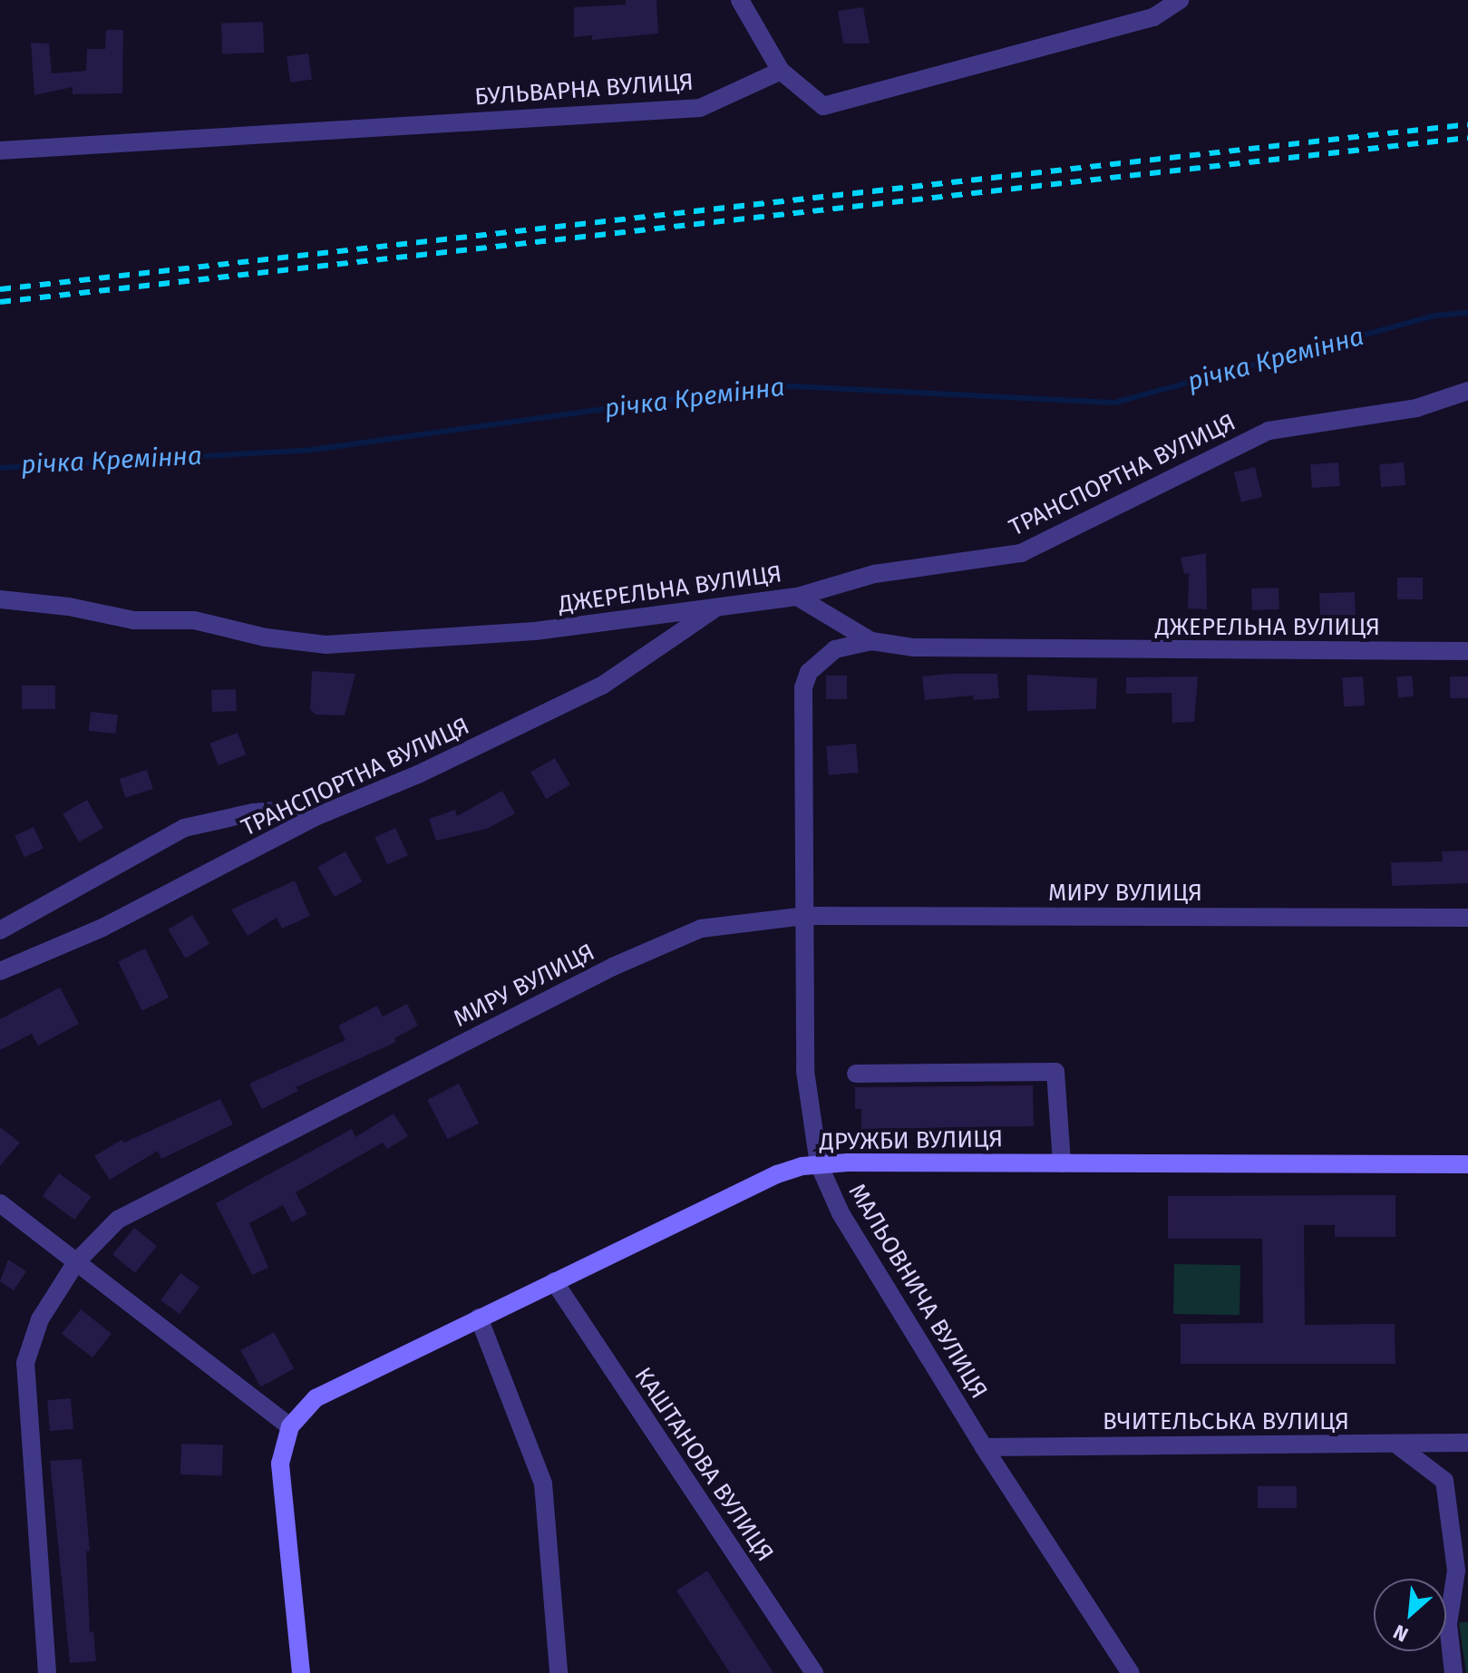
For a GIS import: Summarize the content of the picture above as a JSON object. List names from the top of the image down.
{
  "streets": {
    "street": [
      "БУЛЬВАРНА ВУЛИЦЯ",
      "ТРАНСПОРТНА ВУЛИЦЯ",
      "ДЖЕРЕЛЬНА ВУЛИЦЯ",
      "МИРУ ВУЛИЦЯ",
      "ДРУЖБИ ВУЛИЦЯ",
      "МАЛЬОВНИЧА ВУЛИЦЯ",
      "ВЧИТЕЛЬСЬКА ВУЛИЦЯ",
      "КАШТАНОВА ВУЛИЦЯ"
    ]
  },
  "crossings": [
    ["ТРАНСПОРТНА ВУЛИЦЯ", "ДЖЕРЕЛЬНА ВУЛИЦЯ"],
    ["ДЖЕРЕЛЬНА ВУЛИЦЯ", "МАЛЬОВНИЧА ВУЛИЦЯ"],
    ["МИРУ ВУЛИЦЯ", "МАЛЬОВНИЧА ВУЛИЦЯ"],
    ["ДРУЖБИ ВУЛИЦЯ", "МАЛЬОВНИЧА ВУЛИЦЯ"],
    ["ДРУЖБИ ВУЛИЦЯ", "КАШТАНОВА ВУЛИЦЯ"],
    ["МАЛЬОВНИЧА ВУЛИЦЯ", "ВЧИТЕЛЬСЬКА ВУЛИЦЯ"]
  ],
  "water": ["річка Кремінна"],
  "north": "bottom left"
}
